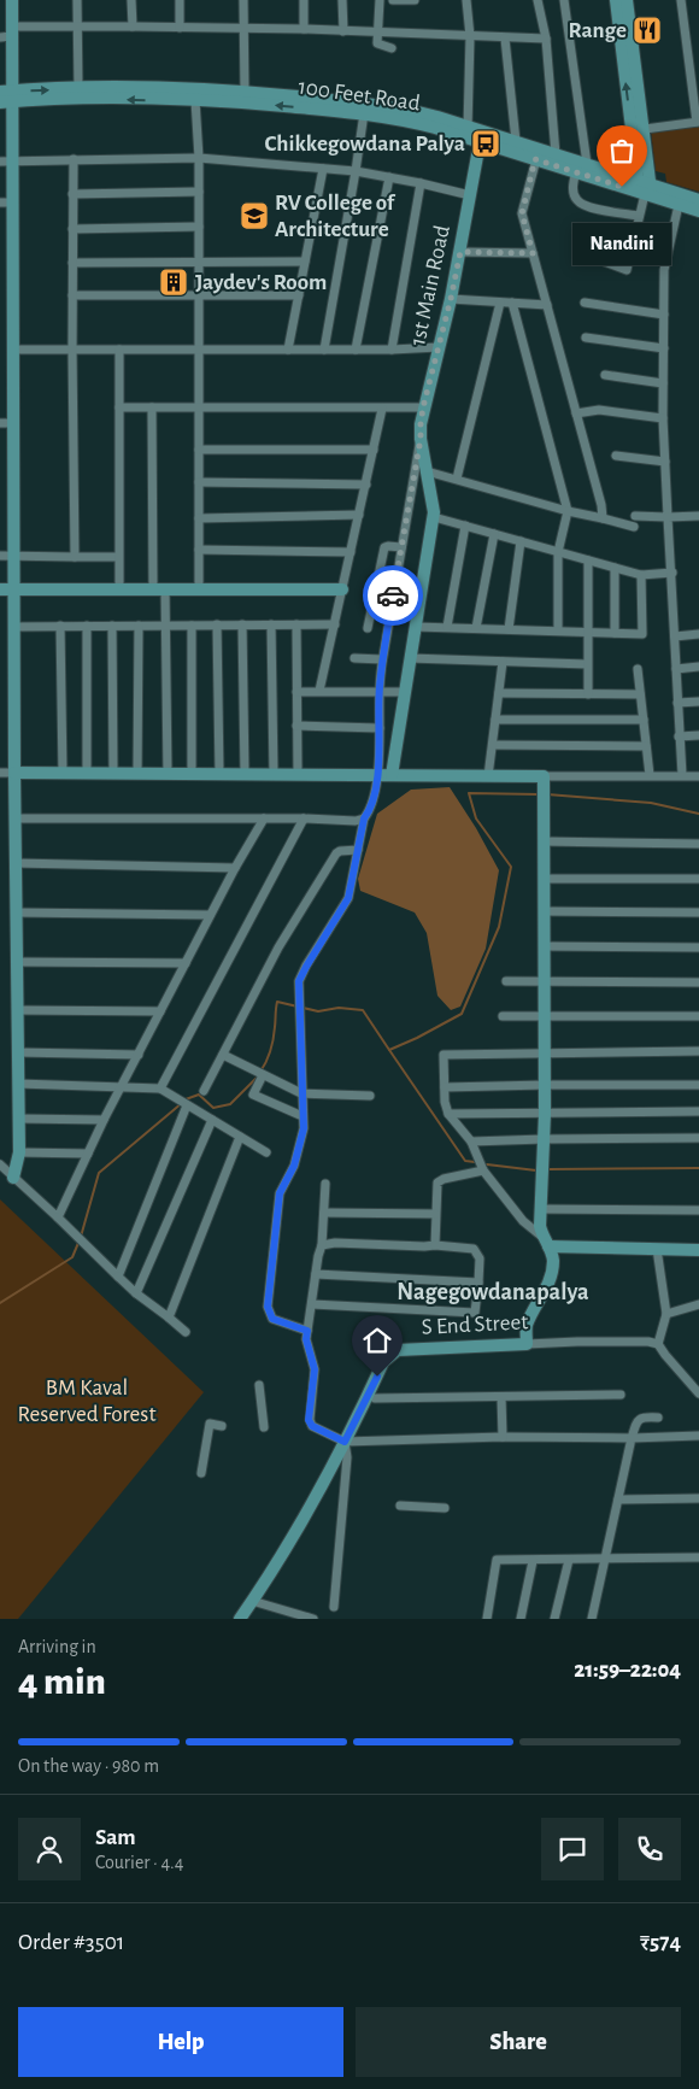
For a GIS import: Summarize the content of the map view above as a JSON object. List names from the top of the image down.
{
  "streets": {
    "street": ["100 Feet Road", "1st Main Road", "S End Street"]
  },
  "crossings": [
    ["100 Feet Road", "1st Main Road"]
  ],
  "districts": ["Nagegowdanapalya"],
  "parks": ["BM Kaval Reserved Forest"],
  "places": {
    "restaurant": ["Range"],
    "bus stop": ["Chikkegowdana Palya"],
    "other": ["Nandini"],
    "school or university": ["RV College of Architecture"],
    "building": ["Jaydev's Room"]
  },
  "page": {
    "bubble": "Nandini",
    "heading": ["4 min", "Arriving in", "21:59–22:04"],
    "panel": [
      "Sam",
      "Courier · 4.4",
      "Order #3501",
      "₹574"
    ],
    "bar": "On the way · 980 m",
    "buttons": ["Help", "Share"]
  }
}
